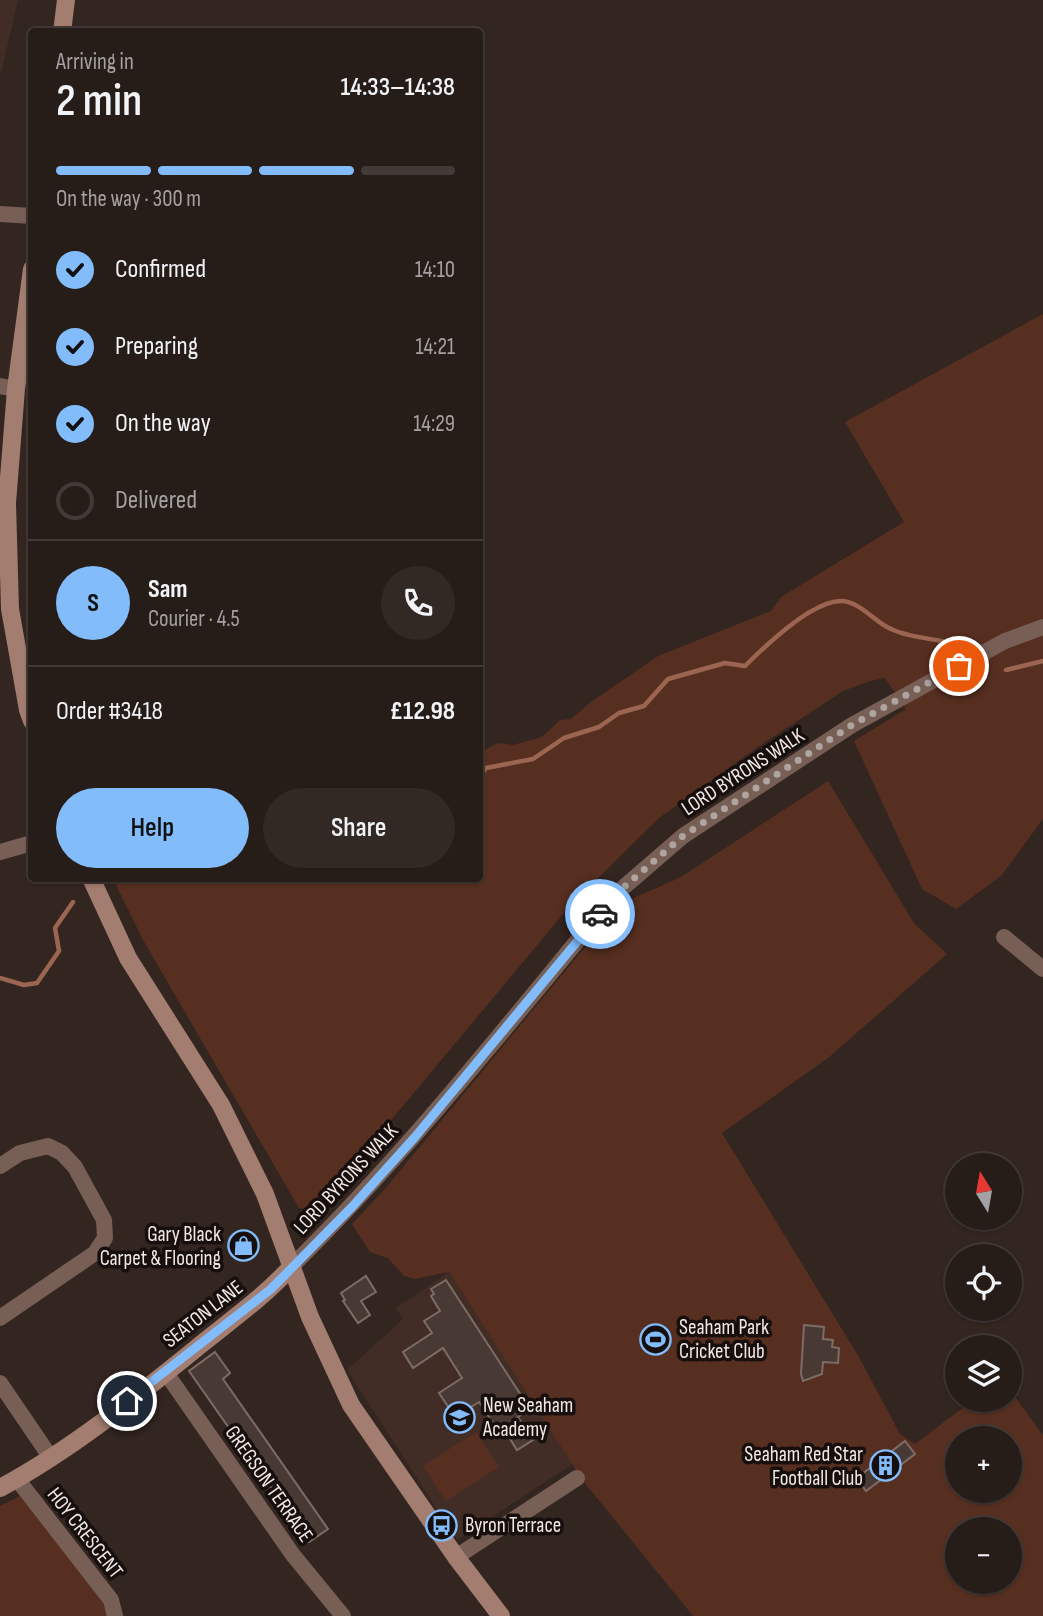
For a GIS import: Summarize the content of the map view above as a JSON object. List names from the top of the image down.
{
  "streets": {
    "main road": ["SEATON LANE"],
    "street": ["LORD BYRONS WALK", "GREGSON TERRACE", "HOY CRESCENT"]
  },
  "crossings": [
    ["LORD BYRONS WALK", "SEATON LANE"],
    ["SEATON LANE", "GREGSON TERRACE"],
    ["SEATON LANE", "HOY CRESCENT"]
  ],
  "places": {
    "shop": ["Gary Black Carpet & Flooring"],
    "sports": ["Seaham Park Cricket Club"],
    "school or university": ["New Seaham Academy"],
    "building": ["Seaham Red Star Football Club"],
    "bus stop": ["Byron Terrace"]
  },
  "north": "top",
  "page": {
    "heading": ["2 min", "Arriving in", "14:33–14:38"],
    "panel": [
      "Sam",
      "Courier · 4.5",
      "Order #3418",
      "£12.98"
    ],
    "bar": "On the way · 300 m",
    "list": [
      ["Confirmed", "14:10"],
      ["Preparing", "14:21"],
      ["On the way", "14:29"],
      "Delivered"
    ],
    "round": "S",
    "buttons": ["Help", "Share"],
    "map_buttons": ["+", "−"]
  }
}
